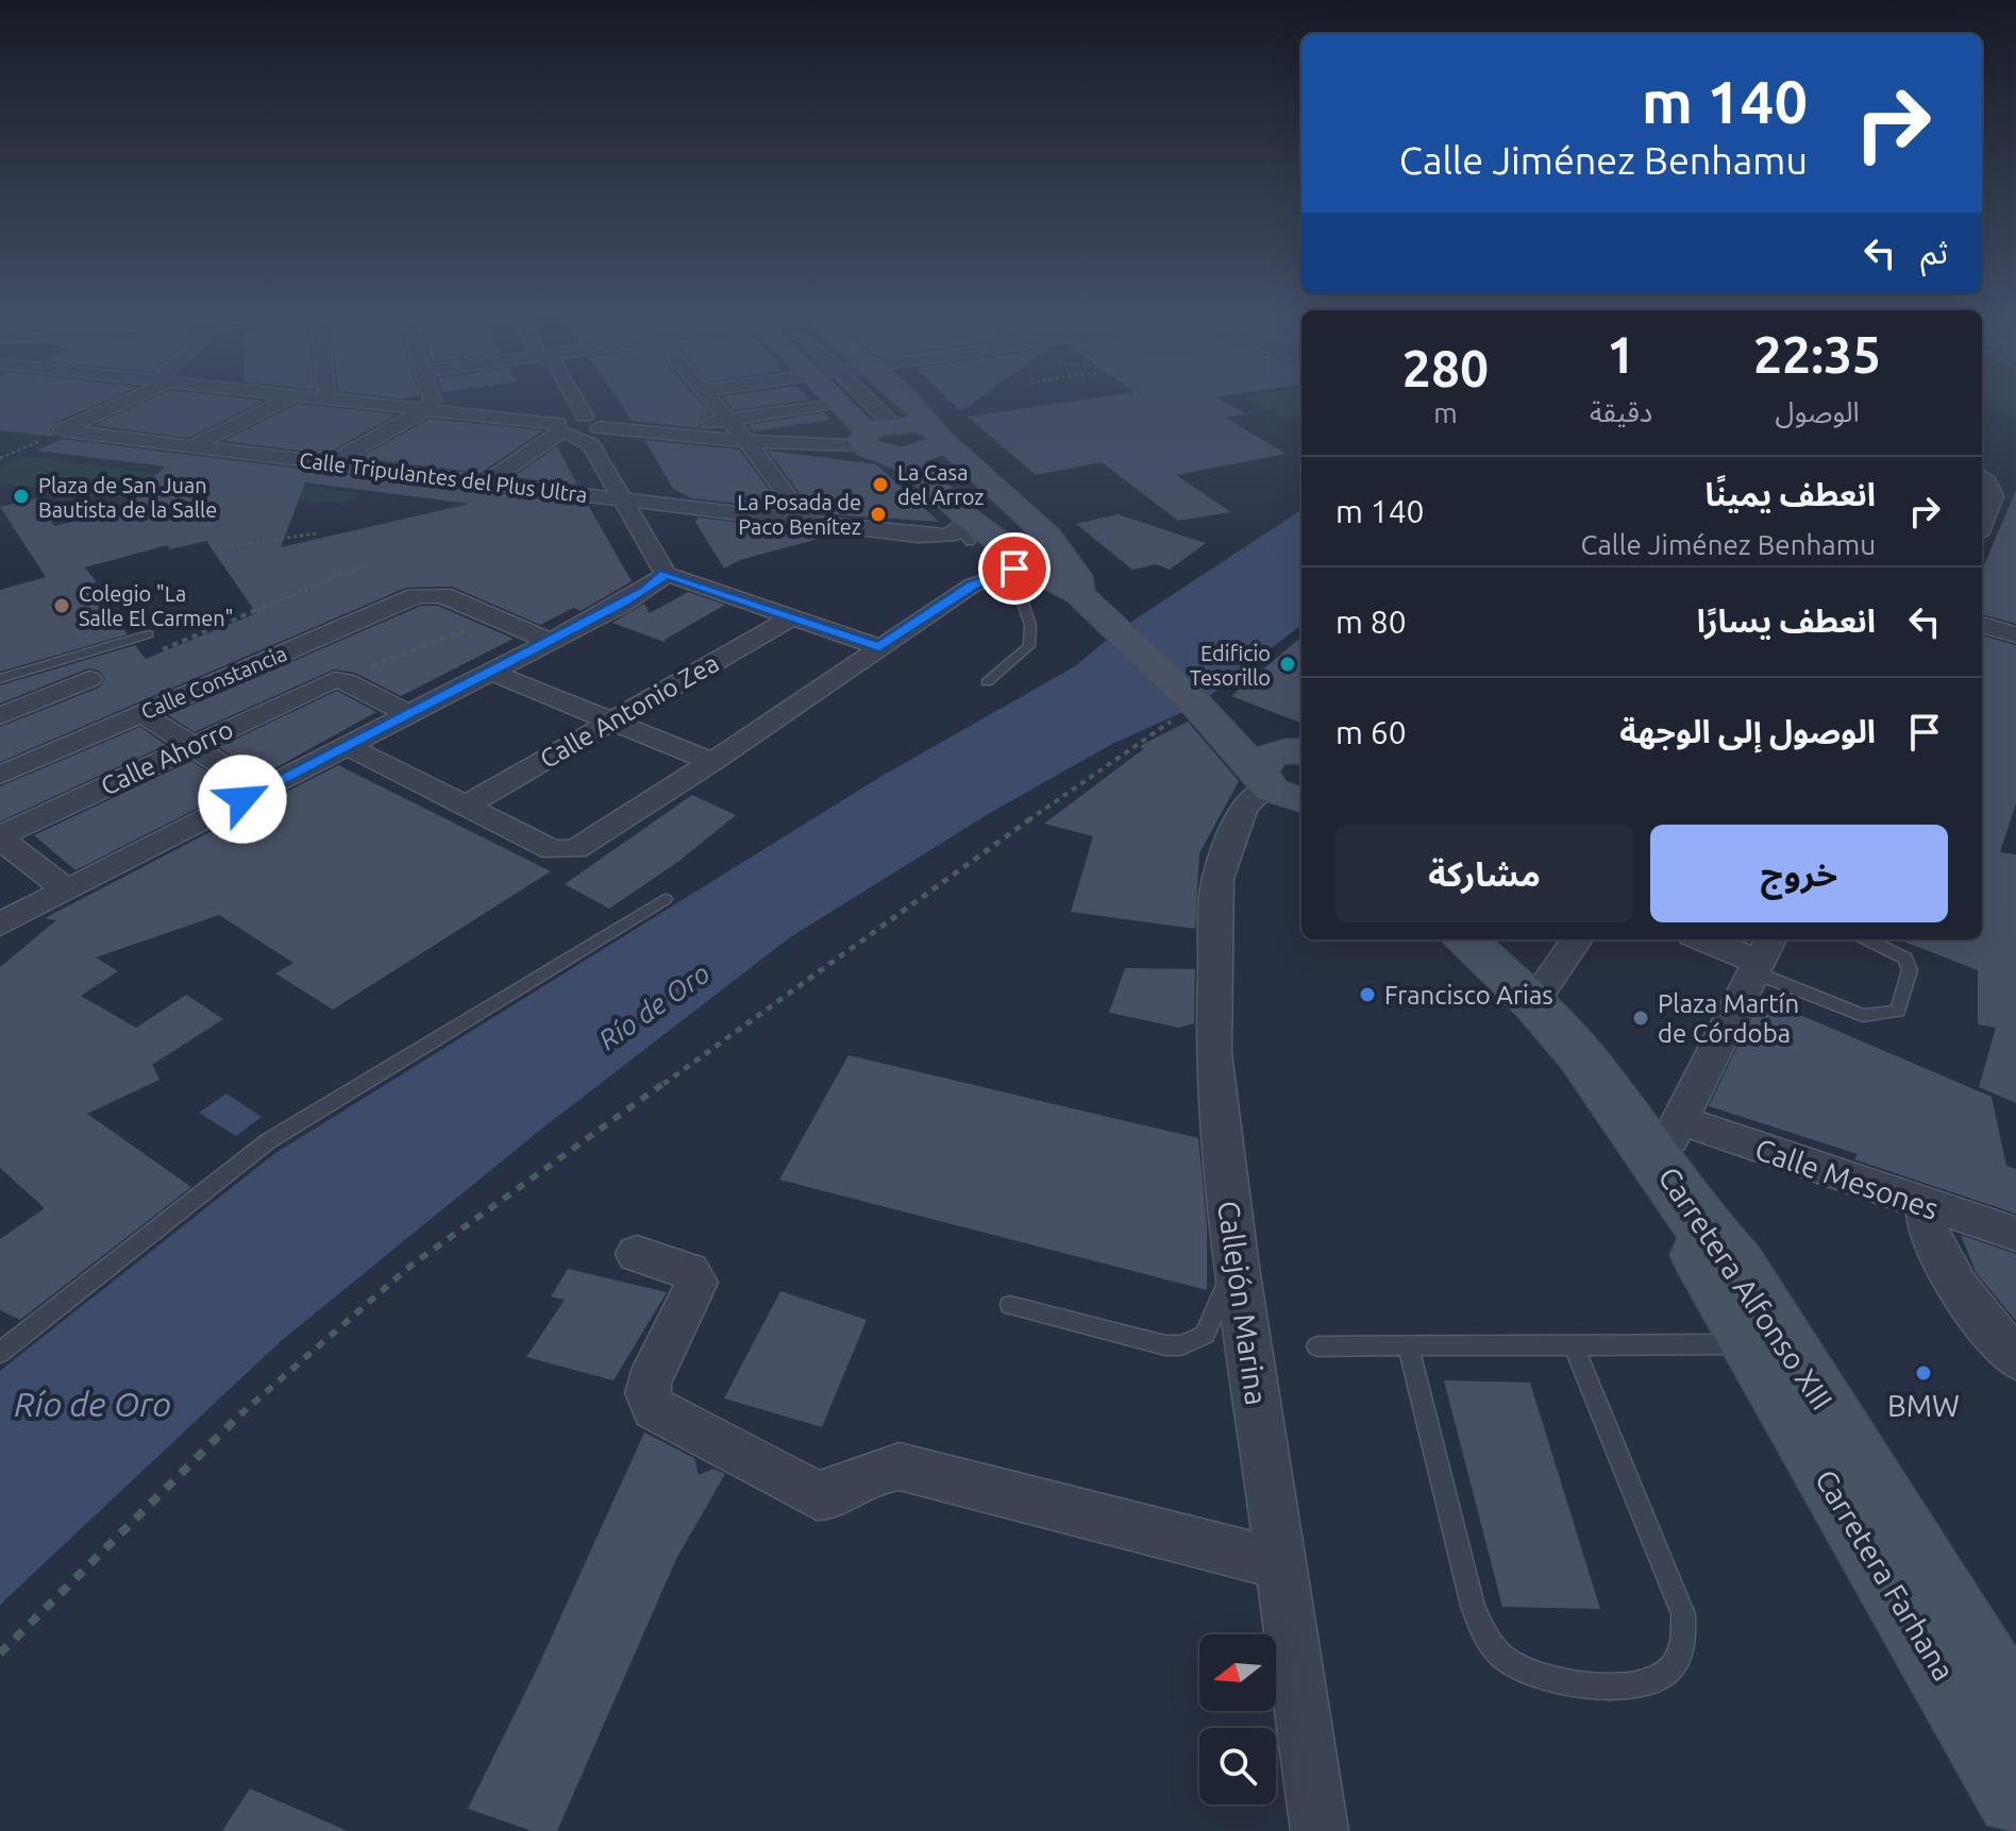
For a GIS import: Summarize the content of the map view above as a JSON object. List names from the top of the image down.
{
  "streets": {
    "main road": ["Carretera Alfonso XIII", "Carretera Farhana"],
    "street": [
      "Calle Tripulantes del Plus Ultra",
      "Calle Constancia",
      "Calle Antonio Zea",
      "Calle Ahorro",
      "Calle Mesones",
      "Callejón Marina"
    ]
  },
  "crossings": [
    ["Calle Mesones", "Carretera Alfonso XIII"],
    ["Carretera Alfonso XIII", "Carretera Farhana"]
  ],
  "water": ["Río de Oro"],
  "places": [
    "La Casa del Arroz",
    "Plaza de San Juan Bautista de la Salle",
    "La Posada de Paco Benítez",
    "Colegio \"La Salle El Carmen\"",
    "Edificio Tesorillo",
    "Francisco Arias",
    "Plaza Martín de Córdoba",
    "BMW"
  ],
  "north": "left",
  "page": {
    "turn": ["140 m", "Calle Jiménez Benhamu"],
    "then": "ثم",
    "eta": [
      "22:35",
      "الوصول",
      "1",
      "دقيقة",
      "280",
      "m"
    ],
    "list": [
      {
        "name": "انعطف يمينًا",
        "note": "Calle Jiménez Benhamu",
        "value": "140 m"
      },
      {
        "name": "انعطف يسارًا",
        "value": "80 m"
      },
      {
        "name": "الوصول إلى الوجهة",
        "value": "60 m"
      }
    ],
    "buttons": ["خروج", "مشاركة"]
  }
}
